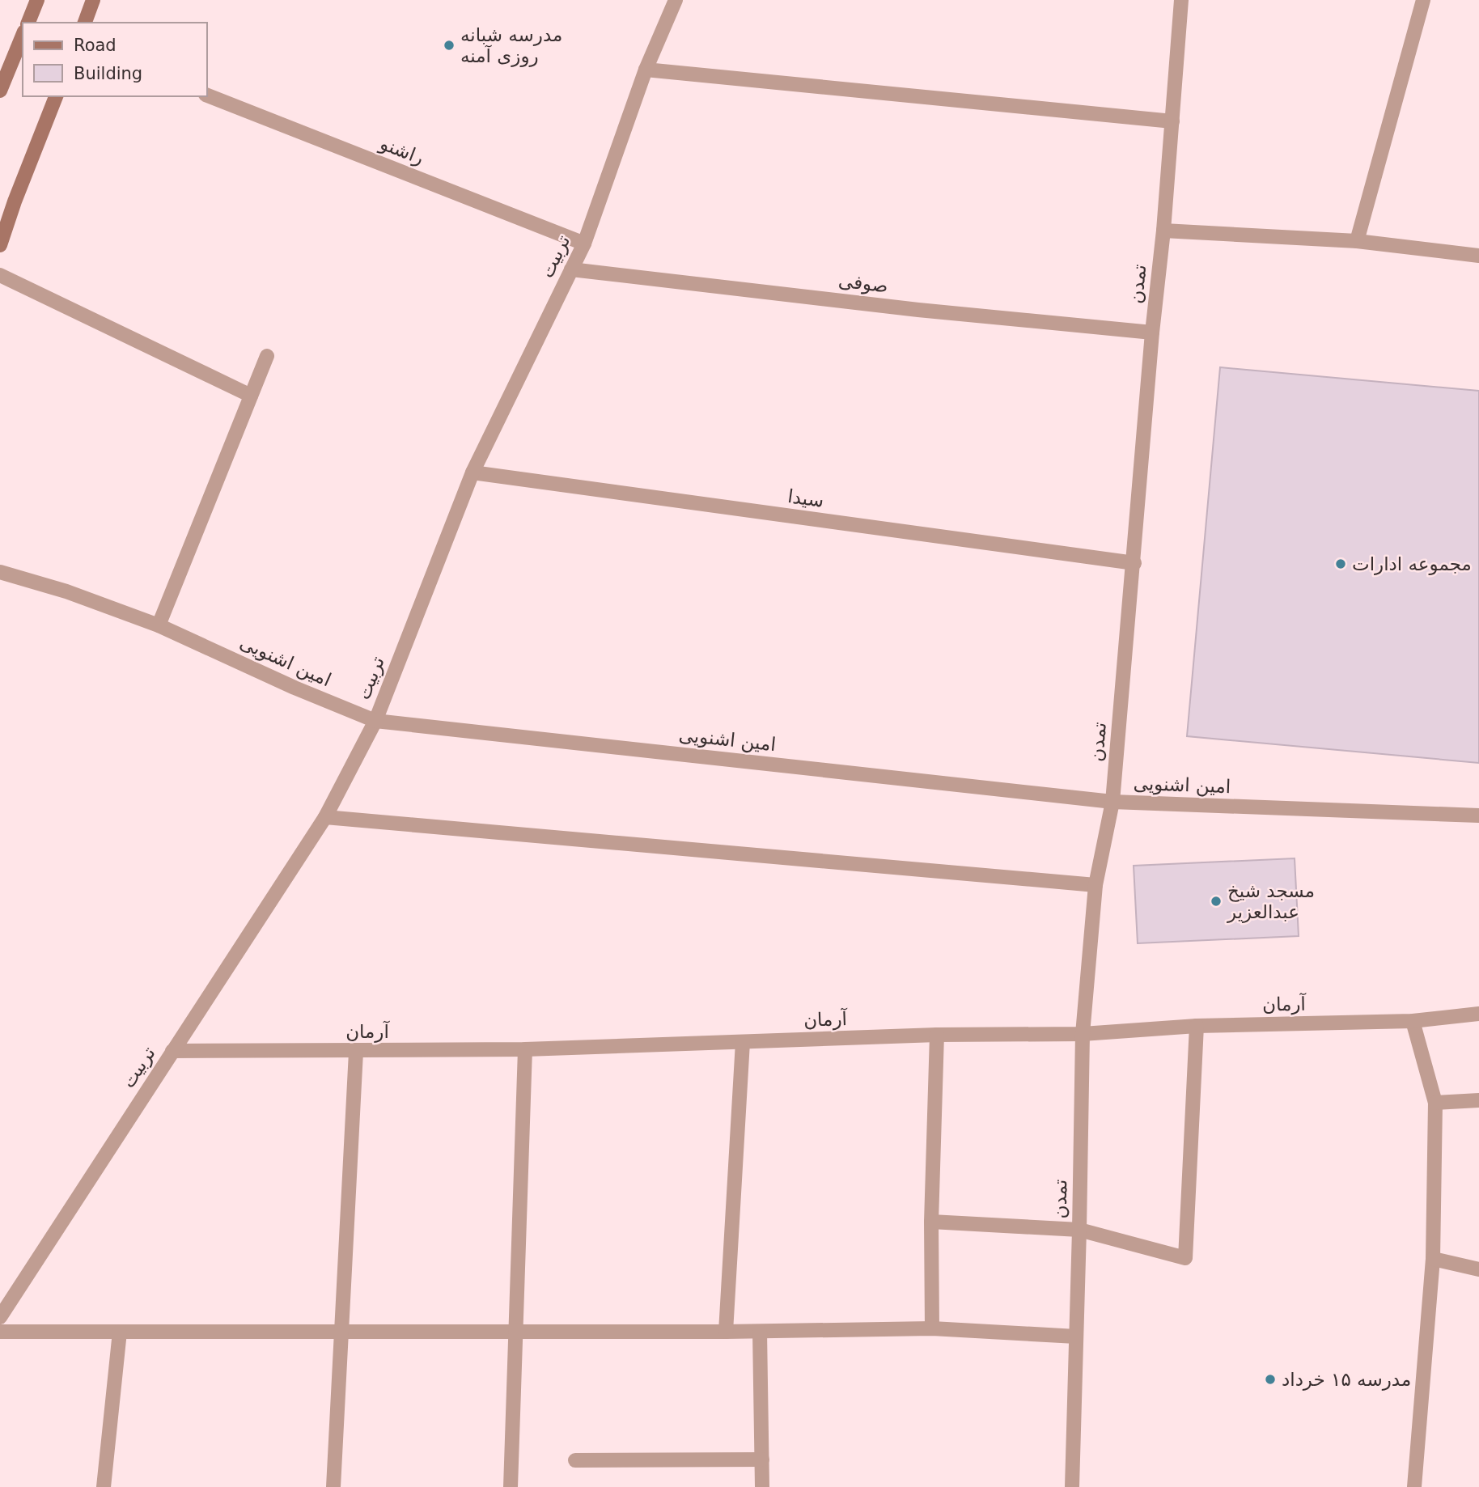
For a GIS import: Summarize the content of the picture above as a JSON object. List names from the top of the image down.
{
  "streets": {
    "street": [
      "راشنو",
      "تربیت",
      "صوفی",
      "تمدن",
      "سیدا",
      "امین اشنویی",
      "آرمان"
    ]
  },
  "crossings": [
    ["راشنو", "تربیت"],
    ["تربیت", "صوفی"],
    ["تربیت", "سیدا"],
    ["تربیت", "امین اشنویی"],
    ["تربیت", "آرمان"],
    ["صوفی", "تمدن"],
    ["تمدن", "سیدا"],
    ["تمدن", "امین اشنویی"],
    ["تمدن", "آرمان"]
  ],
  "places": [
    "مدرسه شبانه روزی آمنه",
    "مجموعه ادارات",
    "مسجد شیخ عبدالعزیر",
    "مدرسه ۱۵ خرداد"
  ],
  "legend": ["Road", "Building"]
}
